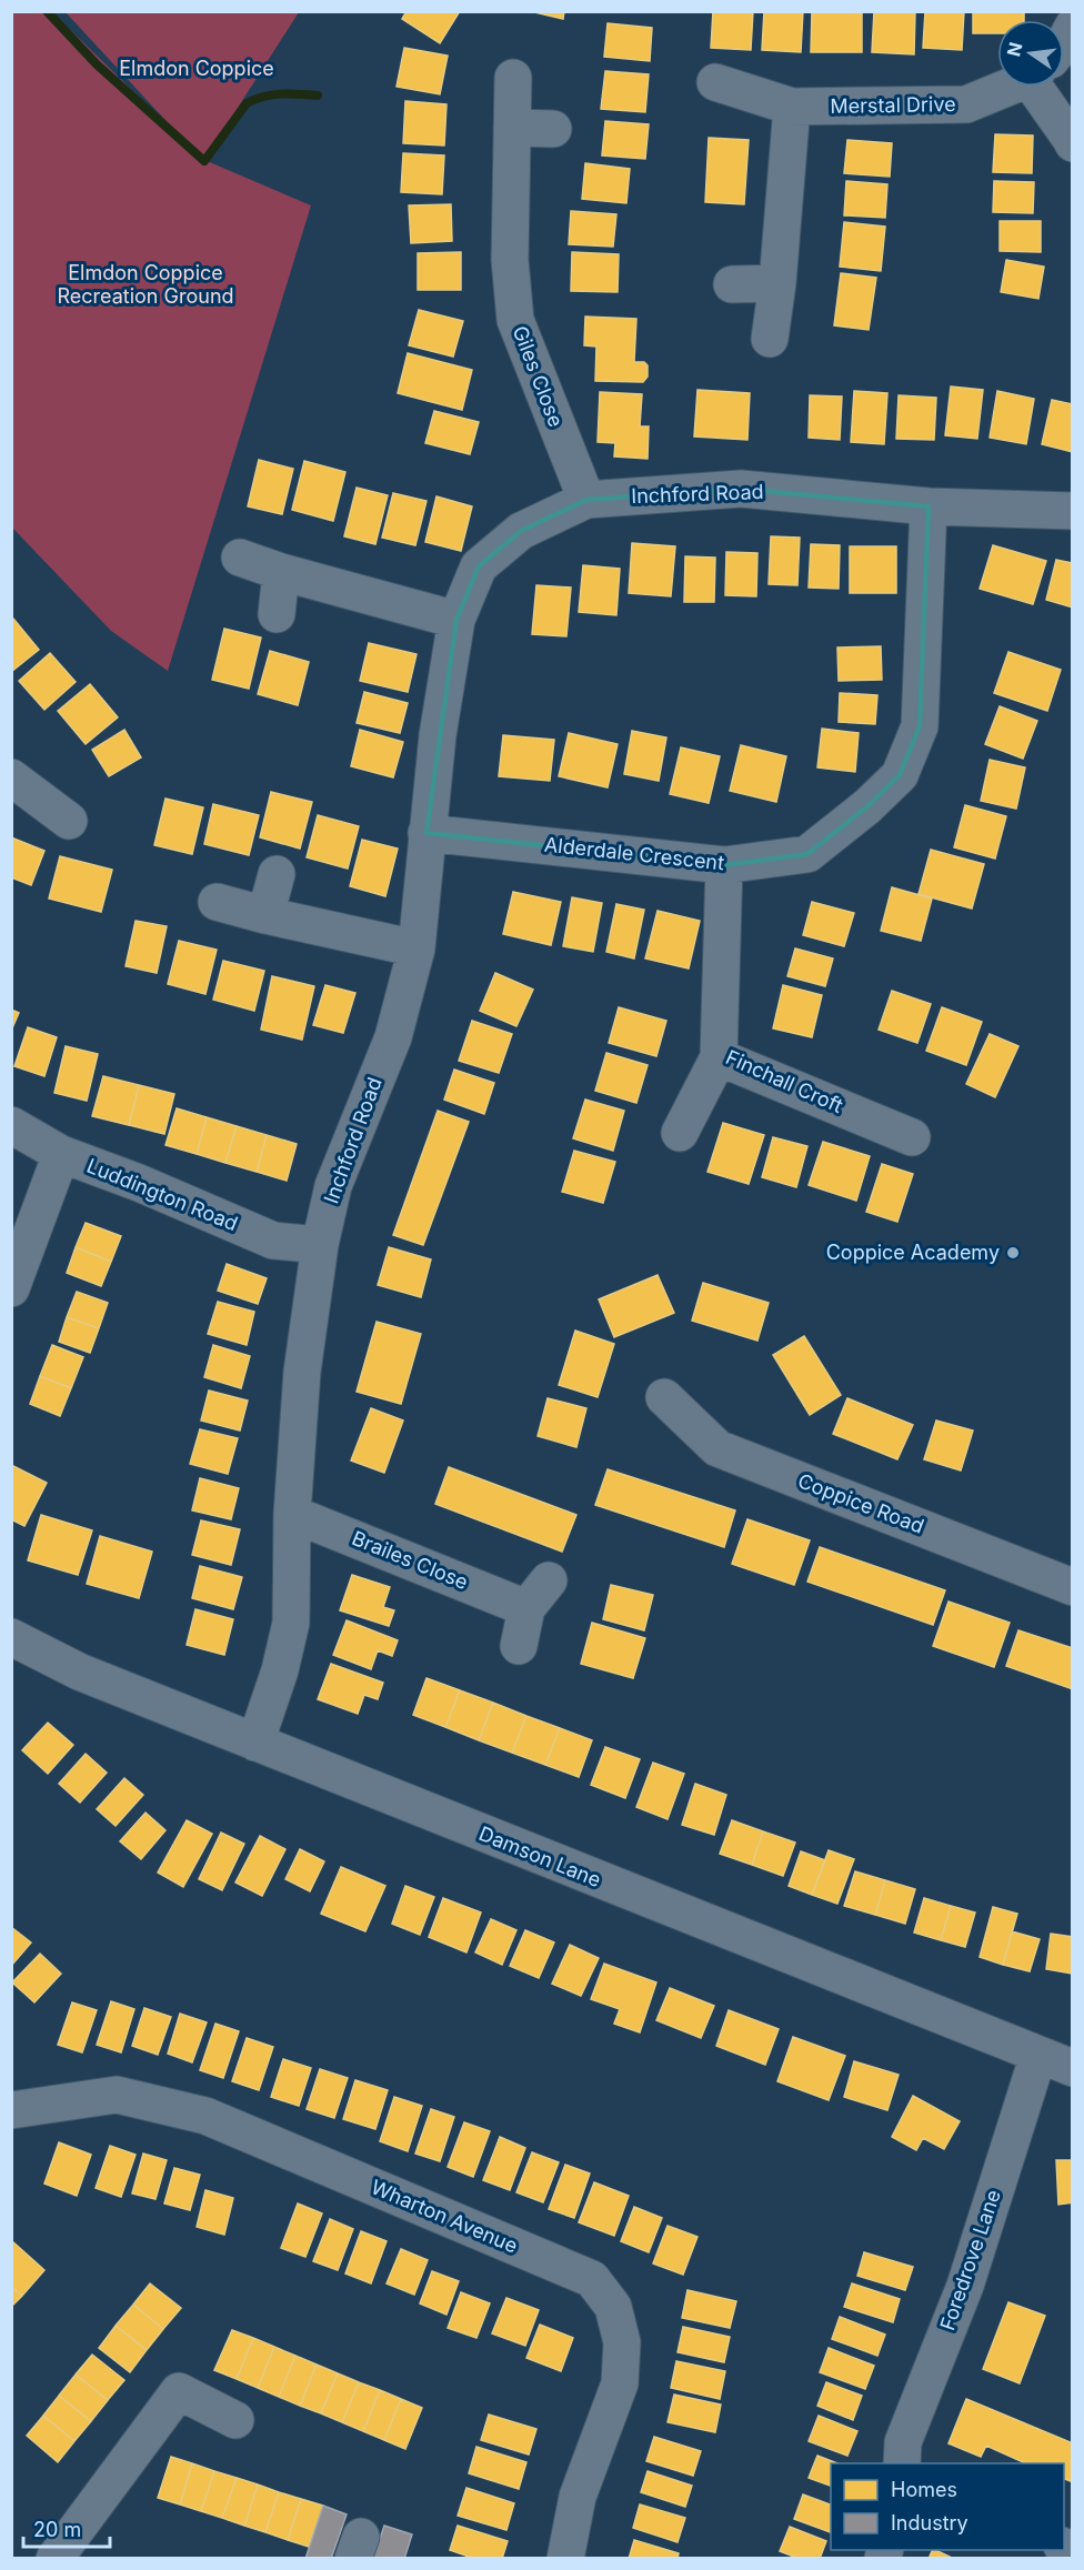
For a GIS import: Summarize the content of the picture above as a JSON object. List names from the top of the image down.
{
  "streets": {
    "street": [
      "Merstal Drive",
      "Giles Close",
      "Inchford Road",
      "Alderdale Crescent",
      "Finchall Croft",
      "Luddington Road",
      "Coppice Road",
      "Brailes Close",
      "Damson Lane",
      "Wharton Avenue",
      "Foredrove Lane"
    ]
  },
  "crossings": [
    ["Giles Close", "Inchford Road"],
    ["Inchford Road", "Alderdale Crescent"],
    ["Inchford Road", "Luddington Road"],
    ["Inchford Road", "Brailes Close"],
    ["Inchford Road", "Damson Lane"],
    ["Alderdale Crescent", "Finchall Croft"],
    ["Damson Lane", "Foredrove Lane"]
  ],
  "parks": ["Elmdon Coppice", "Elmdon Coppice Recreation Ground"],
  "places": ["Coppice Academy"],
  "legend": ["Homes", "Industry"],
  "scale_bar": "20 m",
  "north": "left"
}
